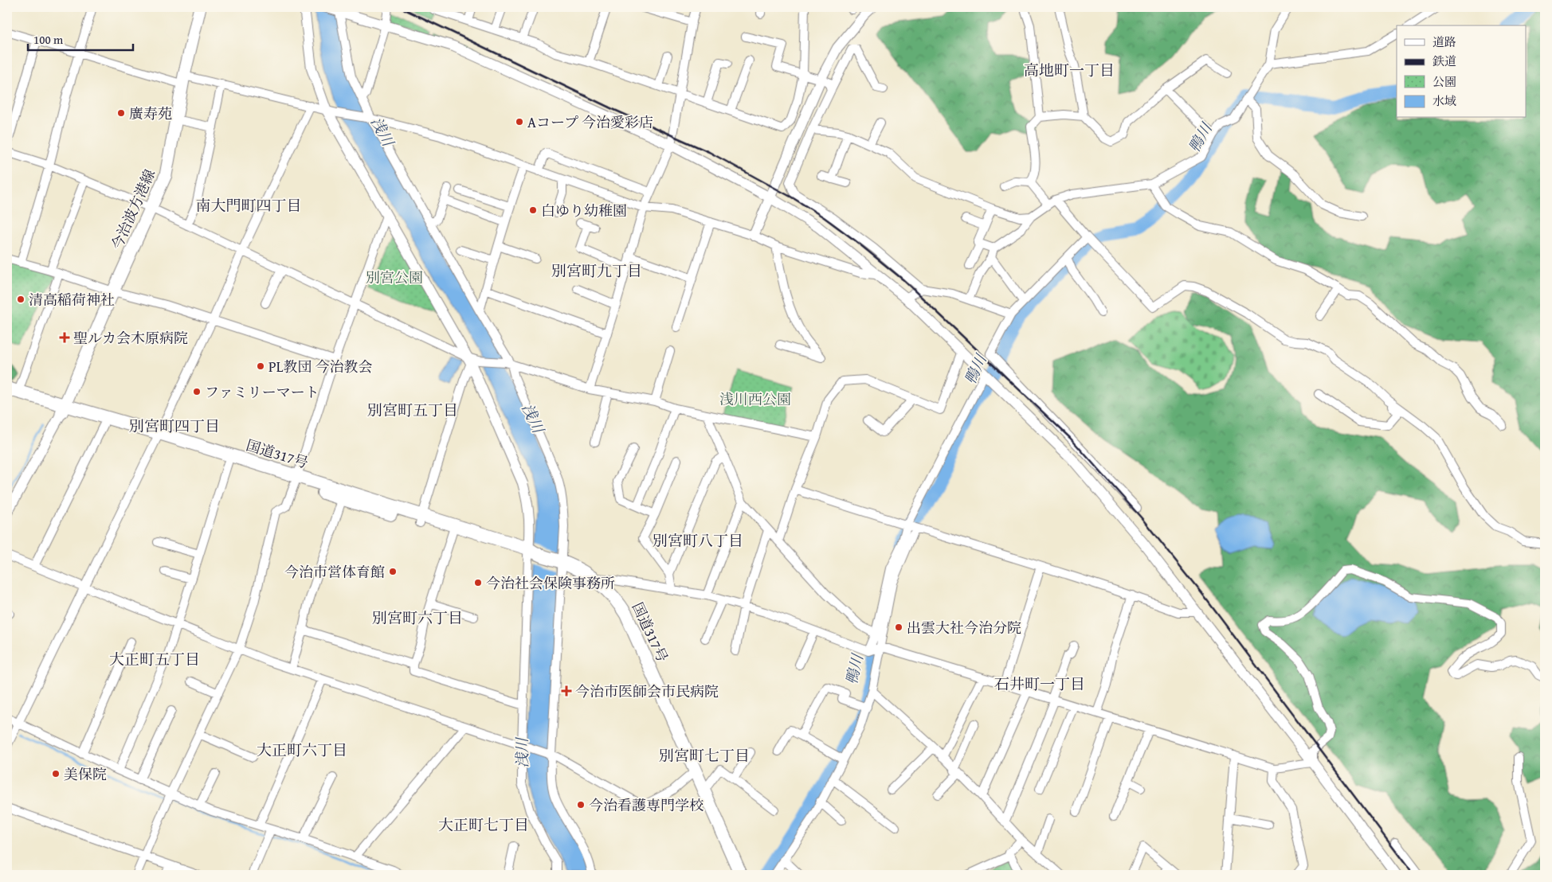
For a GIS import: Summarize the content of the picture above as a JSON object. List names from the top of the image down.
{
  "streets": {
    "highway": ["国道317号"],
    "main road": ["今治波方港線"]
  },
  "crossings": [
    ["今治波方港線", "国道317号"]
  ],
  "districts": [
    "高地町一丁目",
    "南大門町四丁目",
    "別宮町九丁目",
    "別宮町五丁目",
    "別宮町四丁目",
    "別宮町八丁目",
    "別宮町六丁目",
    "大正町五丁目",
    "石井町一丁目",
    "大正町六丁目",
    "別宮町七丁目",
    "大正町七丁目"
  ],
  "water": ["浅川", "鴨川"],
  "parks": ["別宮公園", "浅川西公園"],
  "places": {
    "other": [
      "廣寿苑",
      "Aコープ 今治愛彩店",
      "白ゆり幼稚園",
      "清高稲荷神社",
      "PL教団 今治教会",
      "ファミリーマート",
      "今治市営体育館",
      "今治社会保険事務所",
      "出雲大社今治分院",
      "美保院",
      "今治看護専門学校"
    ],
    "health": ["聖ルカ会木原病院", "今治市医師会市民病院"]
  },
  "legend": [
    "道路",
    "鉄道",
    "公園",
    "水域"
  ],
  "scale_bar": "100 m"
}
